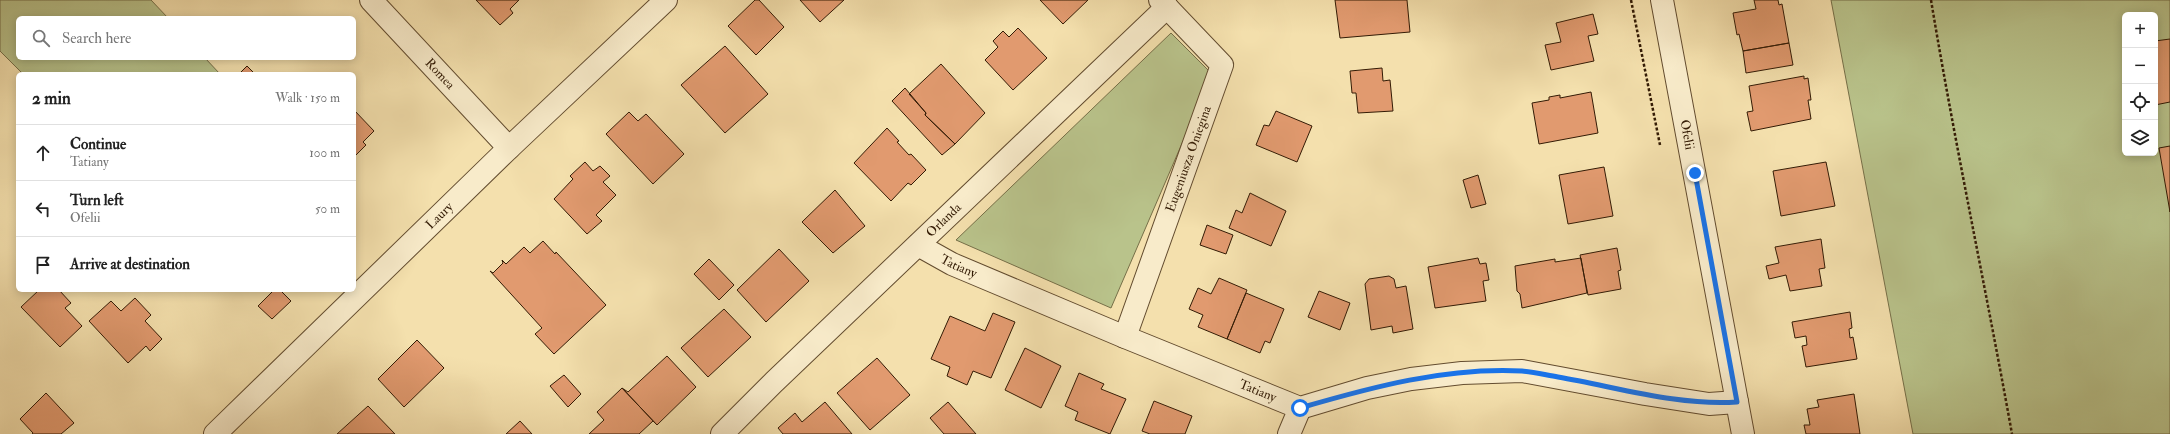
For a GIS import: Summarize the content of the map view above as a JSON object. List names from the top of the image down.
{
  "streets": {
    "street": [
      "Romea",
      "Ofelii",
      "Eugeniusza Oniegina",
      "Laury",
      "Orlanda",
      "Tatiany"
    ]
  },
  "crossings": [
    ["Romea", "Laury"],
    ["Eugeniusza Oniegina", "Orlanda"],
    ["Eugeniusza Oniegina", "Tatiany"],
    ["Orlanda", "Tatiany"]
  ],
  "page": {
    "map_buttons": ["+", "−"],
    "search": "Search here",
    "heading": ["2 min", "Walk · 150 m"],
    "list": [
      ["Continue", "Tatiany", "100 m"],
      ["Turn left", "Ofelii", "50 m"],
      "Arrive at destination"
    ]
  }
}
